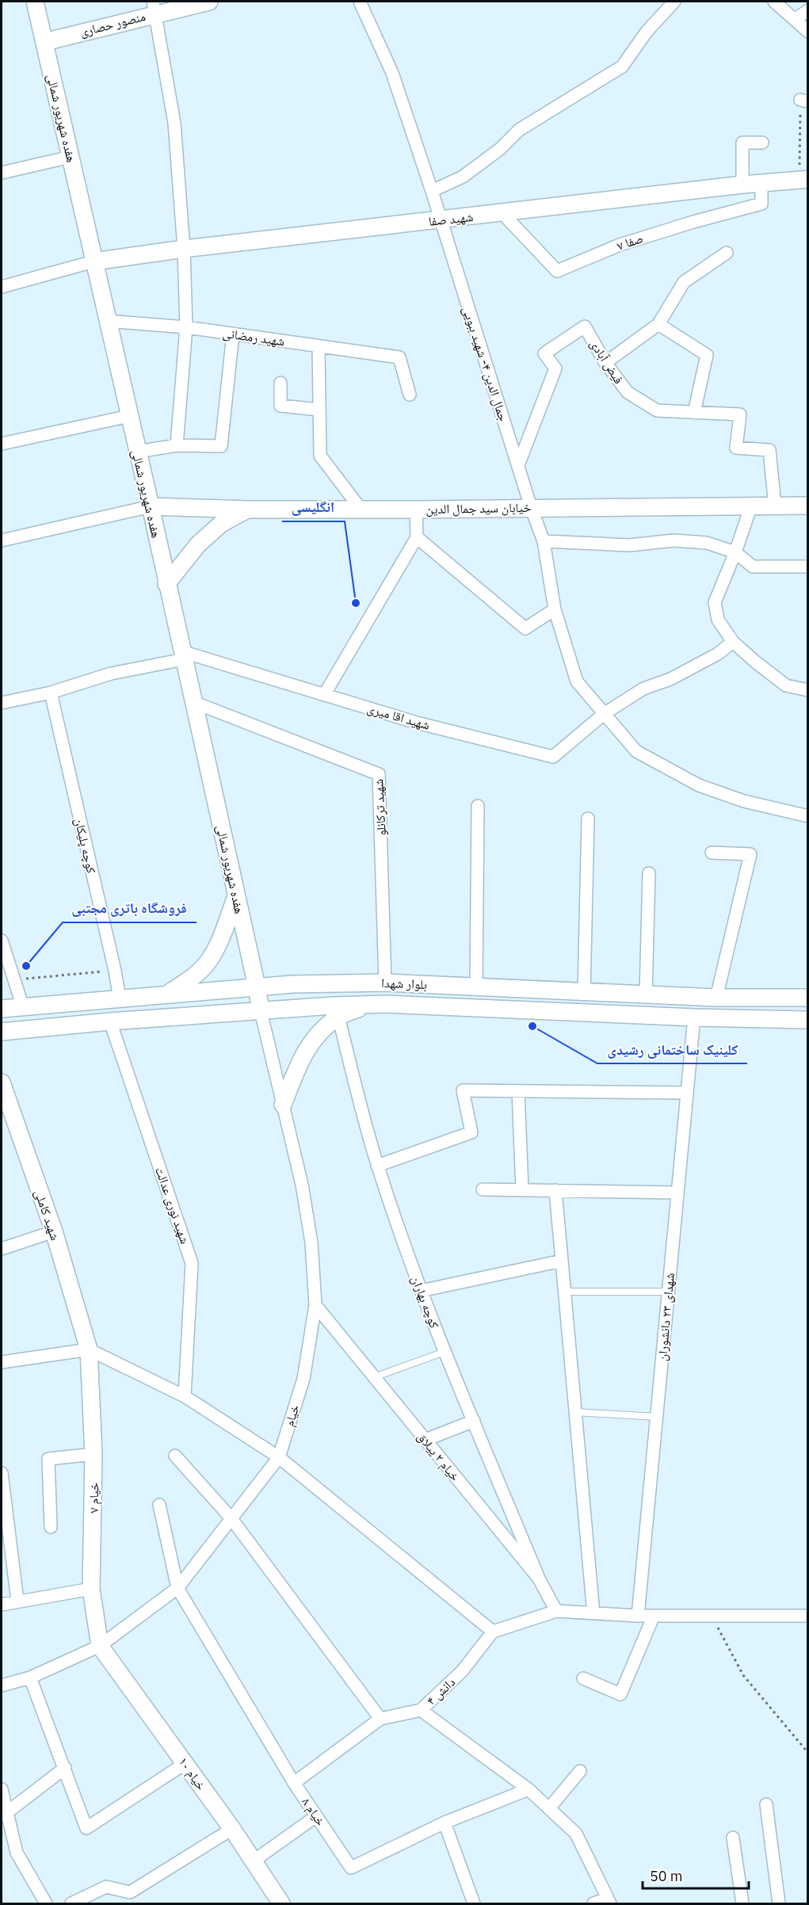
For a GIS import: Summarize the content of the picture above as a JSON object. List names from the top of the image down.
{
  "streets": {
    "main road": [
      "منصور حصاری",
      "هفده شهریور شمالی",
      "شهید صفا",
      "خیابان سید جمال الدین",
      "بلوار شهدا",
      "شهید کاملی",
      "خیام ۷",
      "خیام ۱۰"
    ],
    "street": [
      "صفا ۷",
      "شهید رمضانی",
      "فیض آبادی",
      "جمال الدین ۴- شهید ببویی",
      "شهید اقا میری",
      "شهید ترکانلو",
      "کوچه پلیکان",
      "شهید نوری عدالت",
      "کوچه بهاران",
      "شهدای ۲۳ دانشوران",
      "خیام",
      "خیام ۲ ییلاق",
      "دانش ۴",
      "خیام ۸"
    ]
  },
  "crossings": [
    ["منصور حصاری", "هفده شهریور شمالی"],
    ["هفده شهریور شمالی", "شهید صفا"],
    ["هفده شهریور شمالی", "شهید رمضانی"],
    ["هفده شهریور شمالی", "خیابان سید جمال الدین"],
    ["هفده شهریور شمالی", "شهید اقا میری"],
    ["هفده شهریور شمالی", "شهید ترکانلو"],
    ["هفده شهریور شمالی", "بلوار شهدا"],
    ["هفده شهریور شمالی", "خیام"],
    ["شهید صفا", "صفا ۷"],
    ["شهید صفا", "جمال الدین ۴- شهید ببویی"],
    ["فیض آبادی", "جمال الدین ۴- شهید ببویی"],
    ["فیض آبادی", "خیابان سید جمال الدین"],
    ["جمال الدین ۴- شهید ببویی", "خیابان سید جمال الدین"],
    ["جمال الدین ۴- شهید ببویی", "شهید اقا میری"],
    ["شهید ترکانلو", "بلوار شهدا"],
    ["کوچه پلیکان", "بلوار شهدا"],
    ["بلوار شهدا", "شهید نوری عدالت"],
    ["بلوار شهدا", "کوچه بهاران"],
    ["بلوار شهدا", "شهدای ۲۳ دانشوران"],
    ["بلوار شهدا", "خیام"],
    ["شهید کاملی", "خیام ۷"],
    ["کوچه بهاران", "خیام ۲ ییلاق"],
    ["خیام", "خیام ۲ ییلاق"],
    ["خیام", "خیام ۷"],
    ["خیام", "خیام ۱۰"],
    ["خیام", "خیام ۸"],
    ["خیام ۷", "خیام ۱۰"],
    ["دانش ۴", "خیام ۸"]
  ],
  "places": ["انگلیسی", "فروشگاه باتری مجتبی", "کلینیک ساختمانی رشیدی"],
  "scale_bar": "50 m"
}
